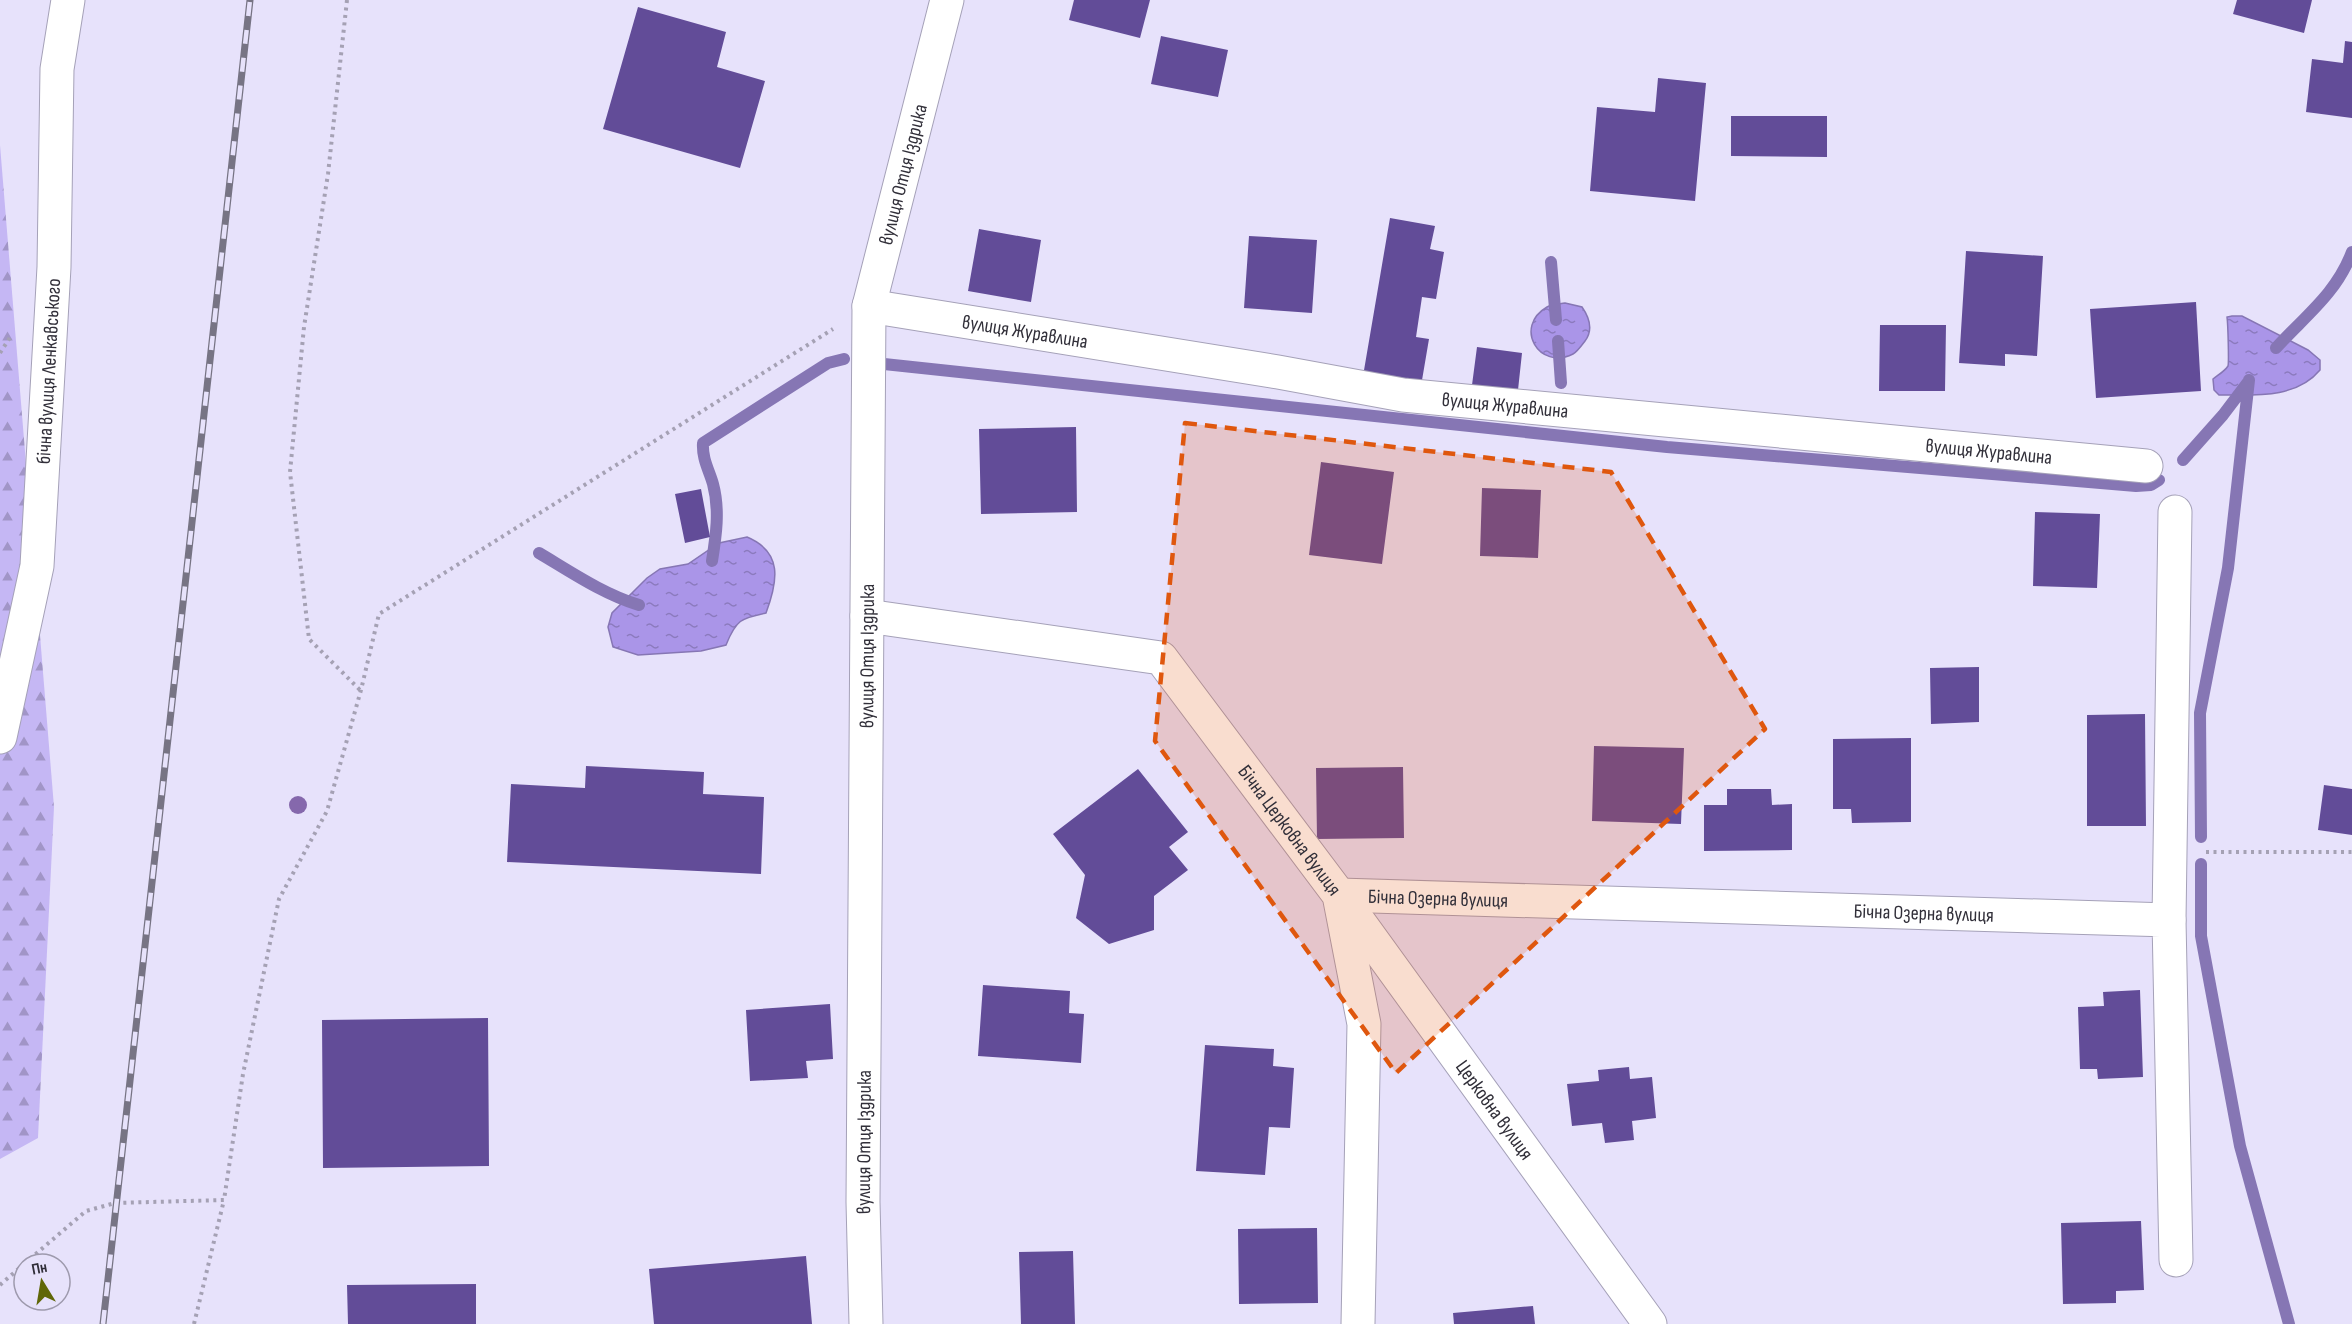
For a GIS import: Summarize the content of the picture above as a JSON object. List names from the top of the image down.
{
  "streets": {
    "street": [
      "вулиця Отця Іздрика",
      "вулиця Журавлина",
      "бічна вулиця Ленкавського",
      "Бічна Церковна вулиця",
      "Бічна Озерна вулиця",
      "Церковна вулиця"
    ]
  },
  "crossings": [
    ["вулиця Отця Іздрика", "вулиця Журавлина"],
    ["вулиця Отця Іздрика", "Бічна Церковна вулиця"],
    ["Бічна Церковна вулиця", "Бічна Озерна вулиця"],
    ["Бічна Церковна вулиця", "Церковна вулиця"],
    ["Бічна Озерна вулиця", "Церковна вулиця"]
  ],
  "north": "top"
}
